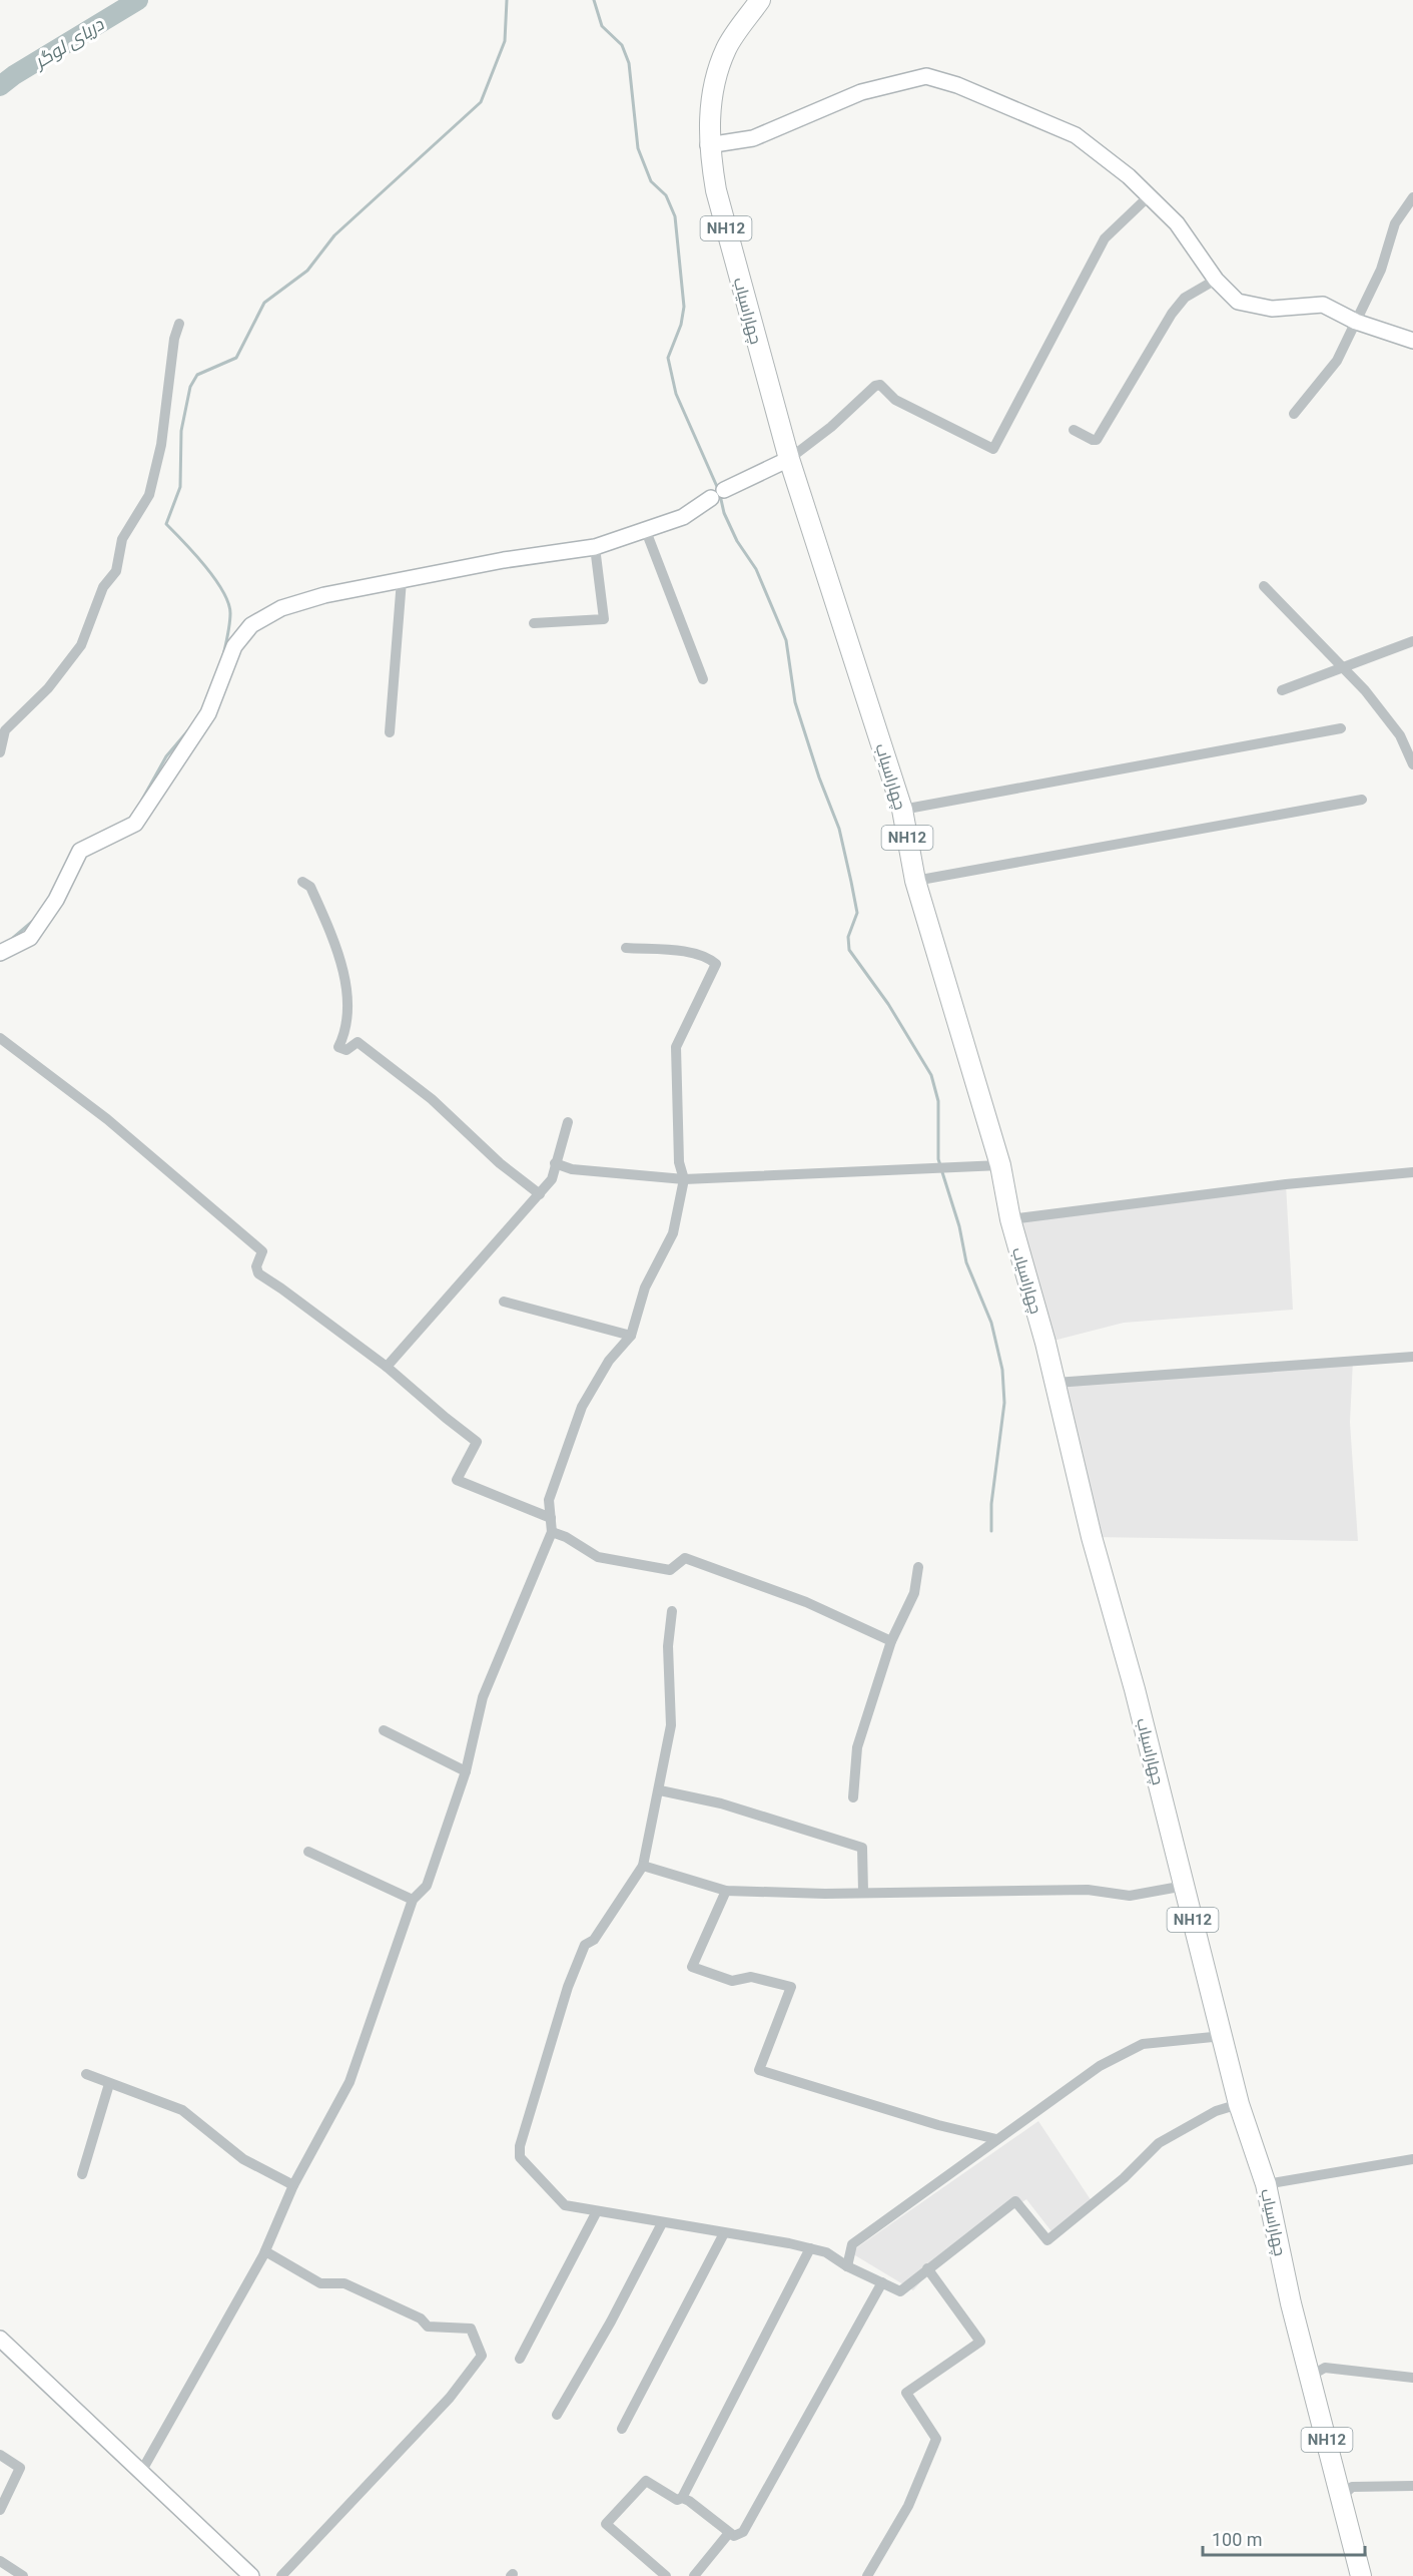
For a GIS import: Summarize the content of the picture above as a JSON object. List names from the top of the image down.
{
  "streets": {
    "highway": ["NH12", "چهاراسیاب"]
  },
  "water": ["دریای لوگر"],
  "scale_bar": "100 m"
}
